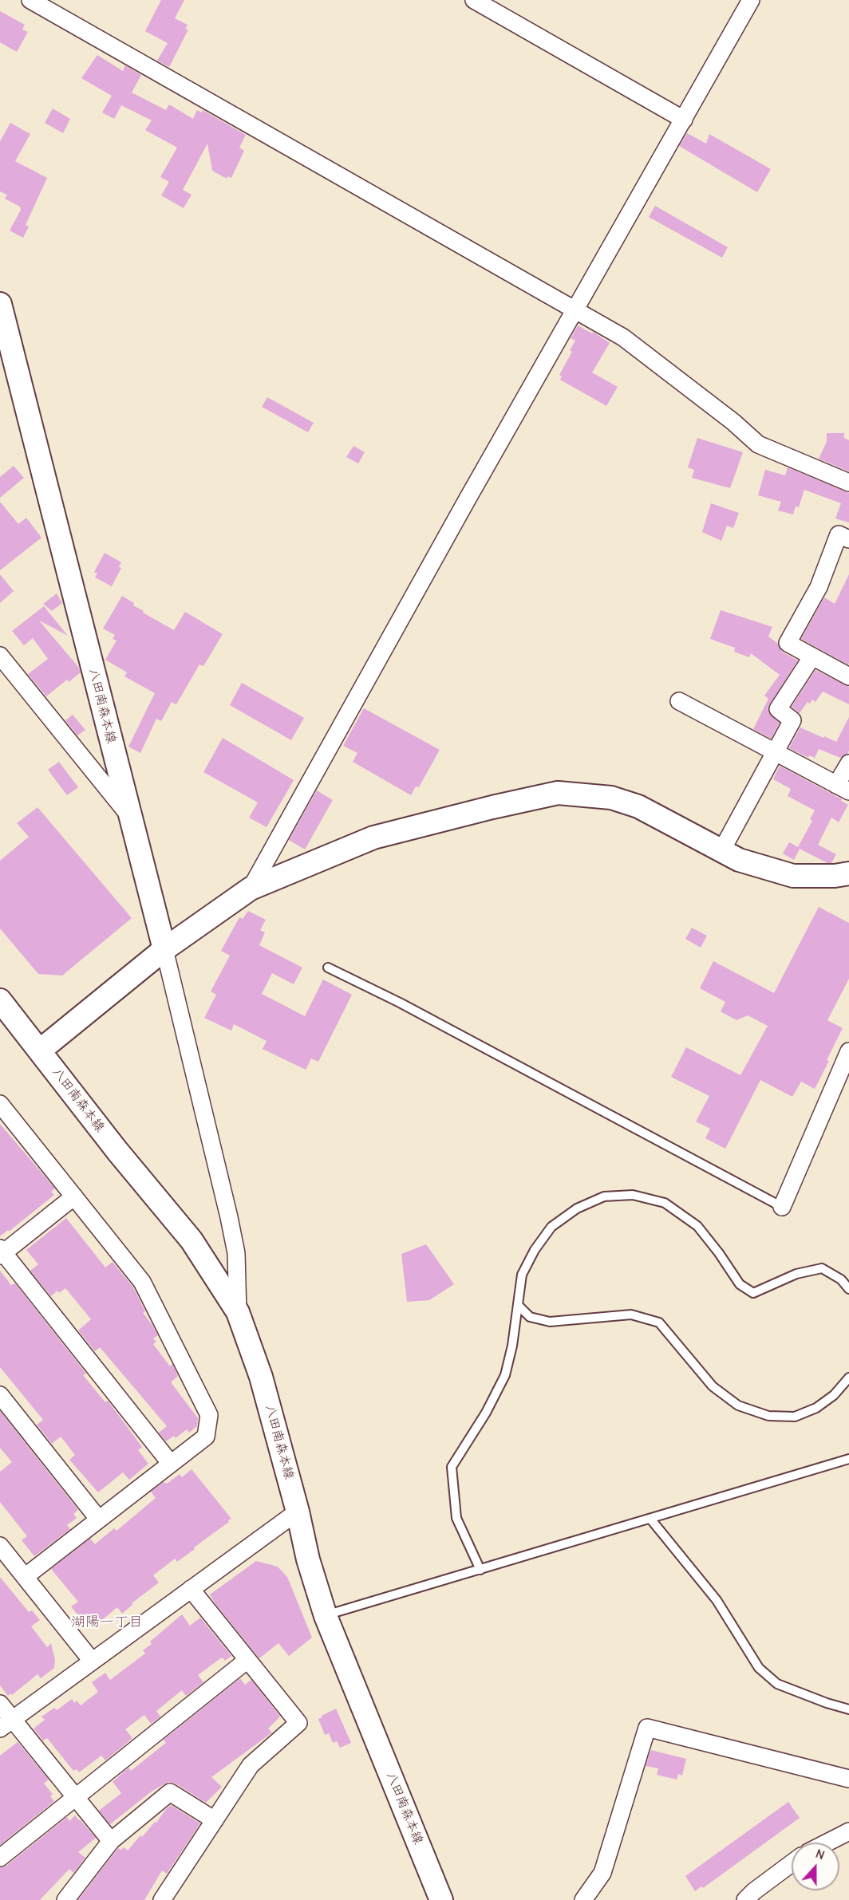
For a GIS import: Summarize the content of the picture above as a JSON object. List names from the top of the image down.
{
  "streets": {
    "main road": ["八田南森本線"]
  },
  "districts": ["湖陽一丁目"],
  "north": "top"
}
